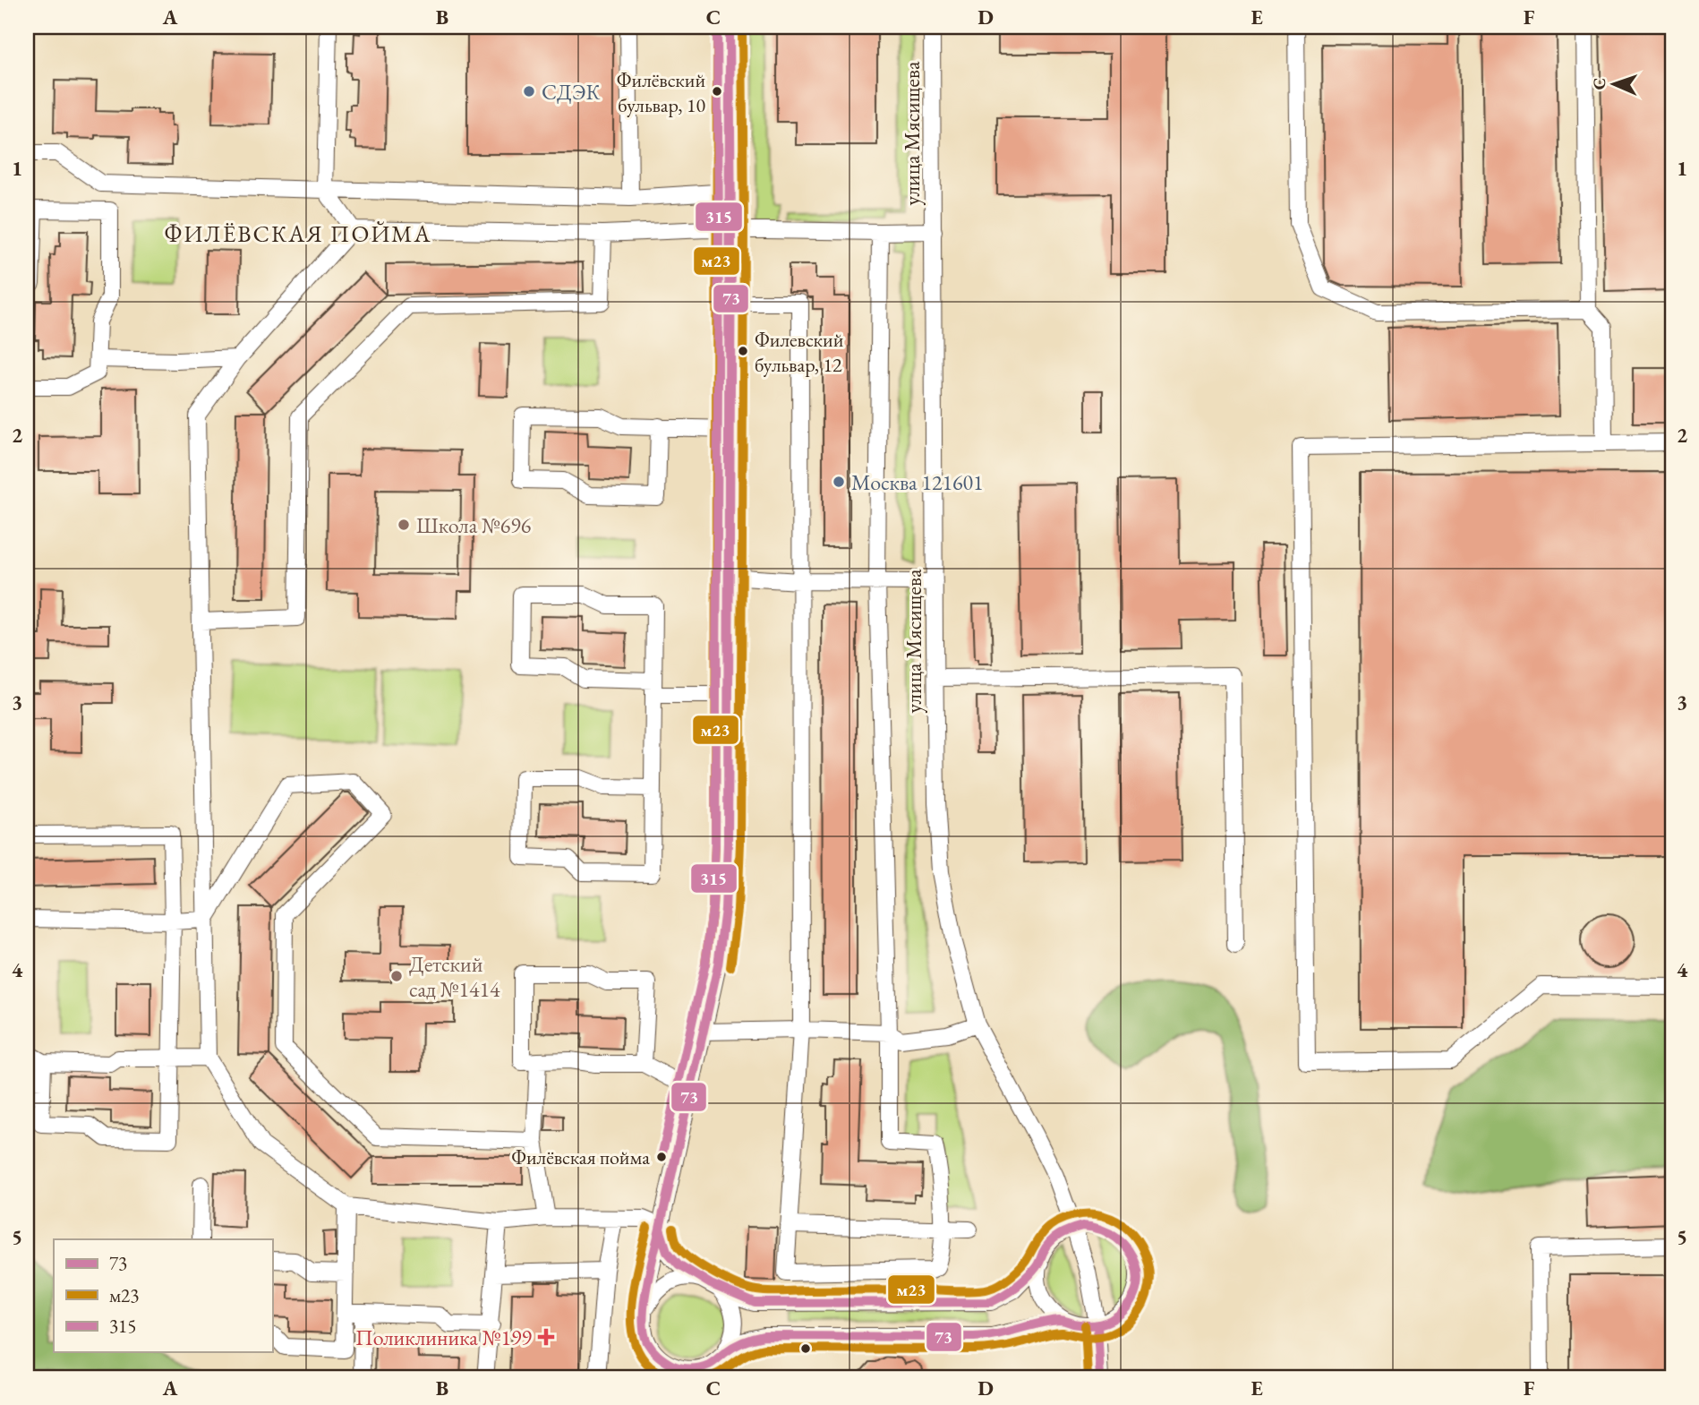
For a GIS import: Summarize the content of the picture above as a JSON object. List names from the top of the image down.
{
  "streets": {
    "street": ["улица Мясищева"]
  },
  "districts": ["ФИЛЁВСКАЯ ПОЙМА"],
  "places": {
    "other": [
      "СДЭК",
      "Филёвский бульвар, 10",
      "Филевский бульвар, 12",
      "Москва 121601",
      "Школа №696",
      "Детский сад №1414",
      "Филёвская пойма"
    ],
    "health": ["Поликлиника №199"]
  },
  "lines": ["transit line 73", "transit line м23", "transit line 315"],
  "legend": ["73", "м23", "315"],
  "north": "left",
  "grid": {
    "columns": [
      "A",
      "B",
      "C",
      "D",
      "E",
      "F"
    ],
    "rows": [
      "1",
      "2",
      "3",
      "4",
      "5"
    ]
  }
}
